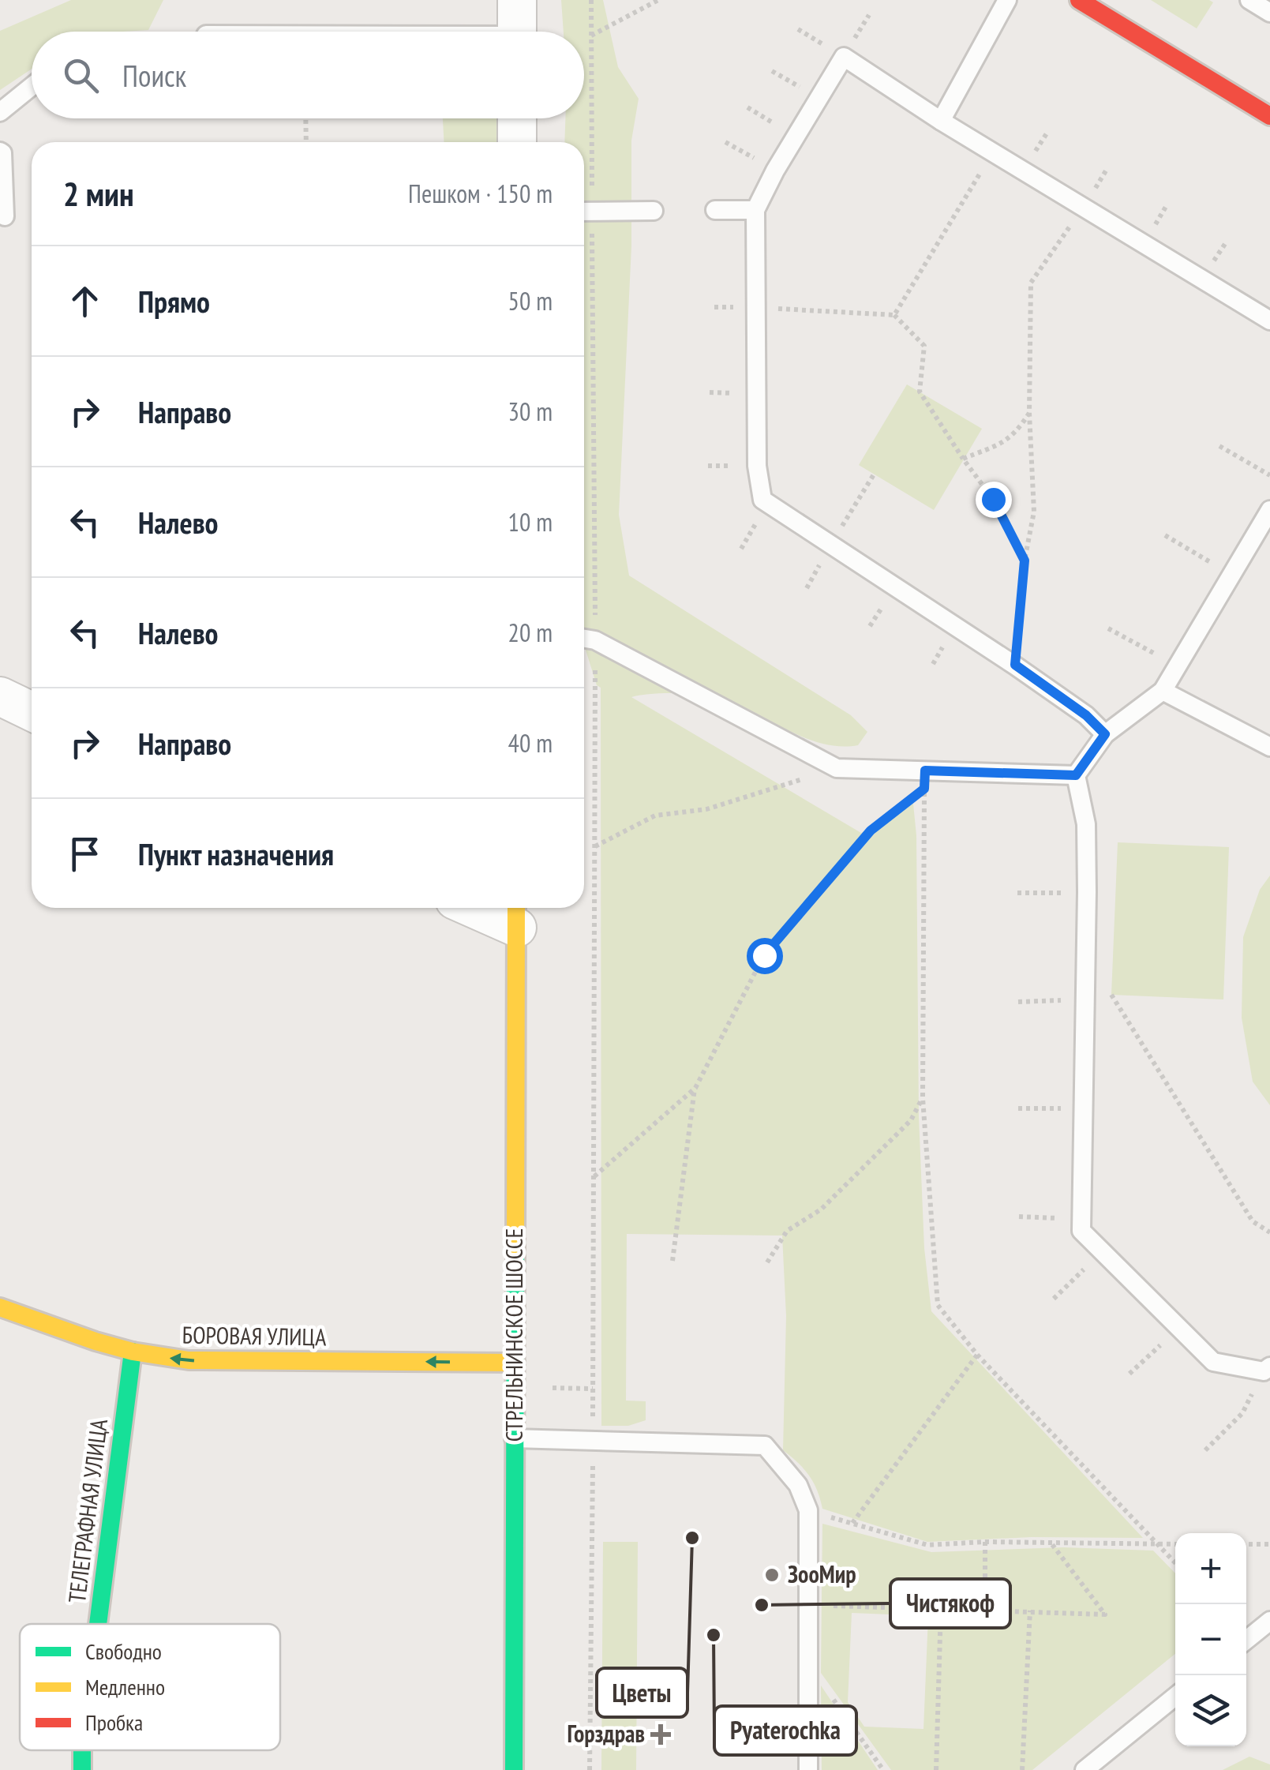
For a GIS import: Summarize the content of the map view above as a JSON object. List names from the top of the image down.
{
  "streets": {
    "street": ["СТРЕЛЬНИНСКОЕ ШОССЕ", "БОРОВАЯ УЛИЦА", "ТЕЛЕГРАФНАЯ УЛИЦА"]
  },
  "crossings": [
    ["СТРЕЛЬНИНСКОЕ ШОССЕ", "БОРОВАЯ УЛИЦА"],
    ["БОРОВАЯ УЛИЦА", "ТЕЛЕГРАФНАЯ УЛИЦА"]
  ],
  "one_way": ["БОРОВАЯ УЛИЦА"],
  "places": {
    "other": [
      "Цветы",
      "ЗооМир",
      "Чистякоф",
      "Pyaterochka"
    ],
    "health": ["Горздрав"]
  },
  "legend": ["Свободно", "Медленно", "Пробка"],
  "page": {
    "search": "Поиск",
    "heading": ["2 мин", "Пешком · 150 m"],
    "list": [
      ["Прямо", "50 m"],
      ["Направо", "30 m"],
      ["Налево", "10 m"],
      ["Налево", "20 m"],
      ["Направо", "40 m"],
      "Пункт назначения"
    ],
    "map_buttons": ["+", "−"]
  }
}
